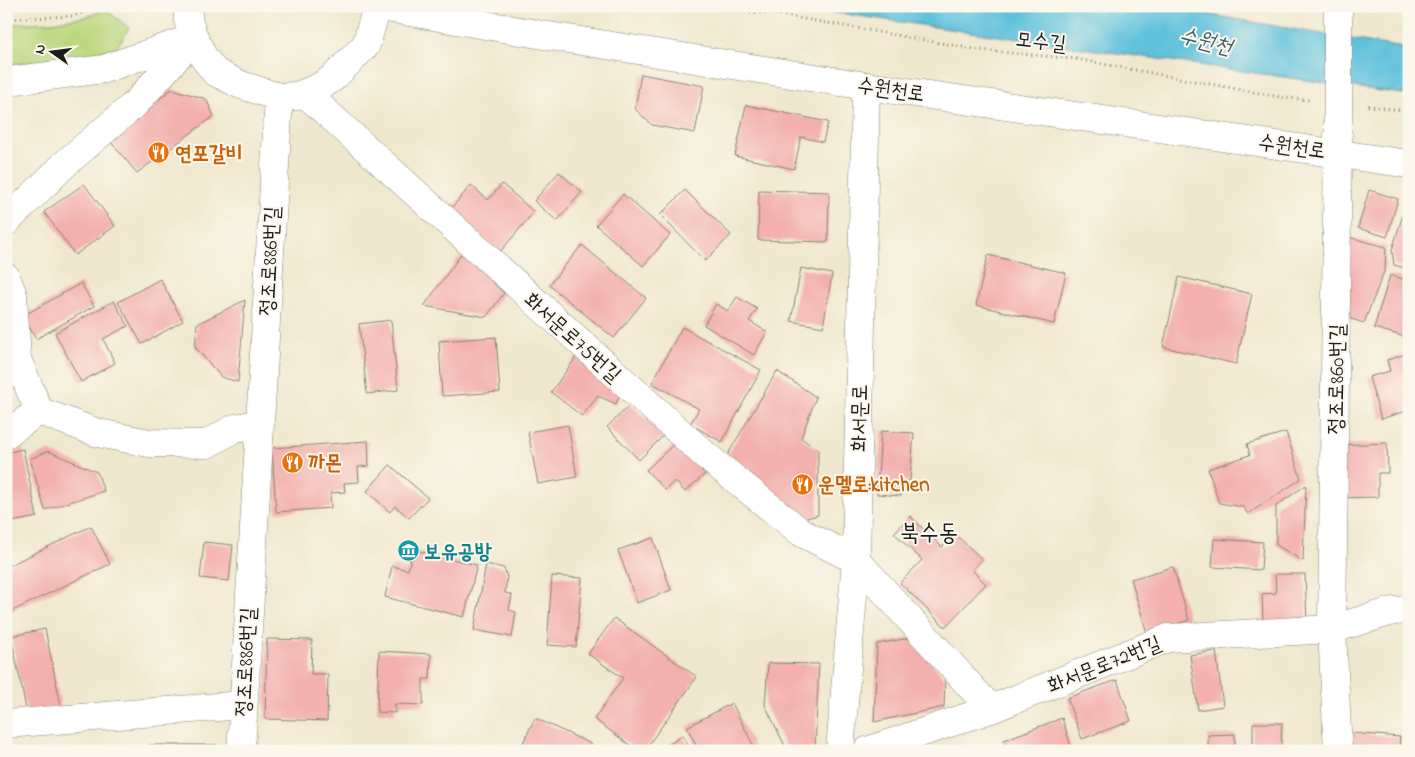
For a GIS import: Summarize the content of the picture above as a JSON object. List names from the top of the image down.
{
  "streets": {
    "street": [
      "수원천로",
      "정조로886번길",
      "화서문로75번길",
      "정조로860번길",
      "화서문로",
      "화서문로72번길"
    ],
    "path": ["모수길"]
  },
  "crossings": [
    ["수원천로", "정조로860번길"],
    ["수원천로", "화서문로"],
    ["정조로886번길", "화서문로75번길"],
    ["화서문로75번길", "화서문로"],
    ["정조로860번길", "화서문로72번길"]
  ],
  "districts": ["북수동"],
  "water": ["수원천"],
  "places": {
    "restaurant": ["연포갈비", "까몬", "운멜로:kitchen"],
    "museum": ["보유공방"]
  },
  "north": "left"
}
